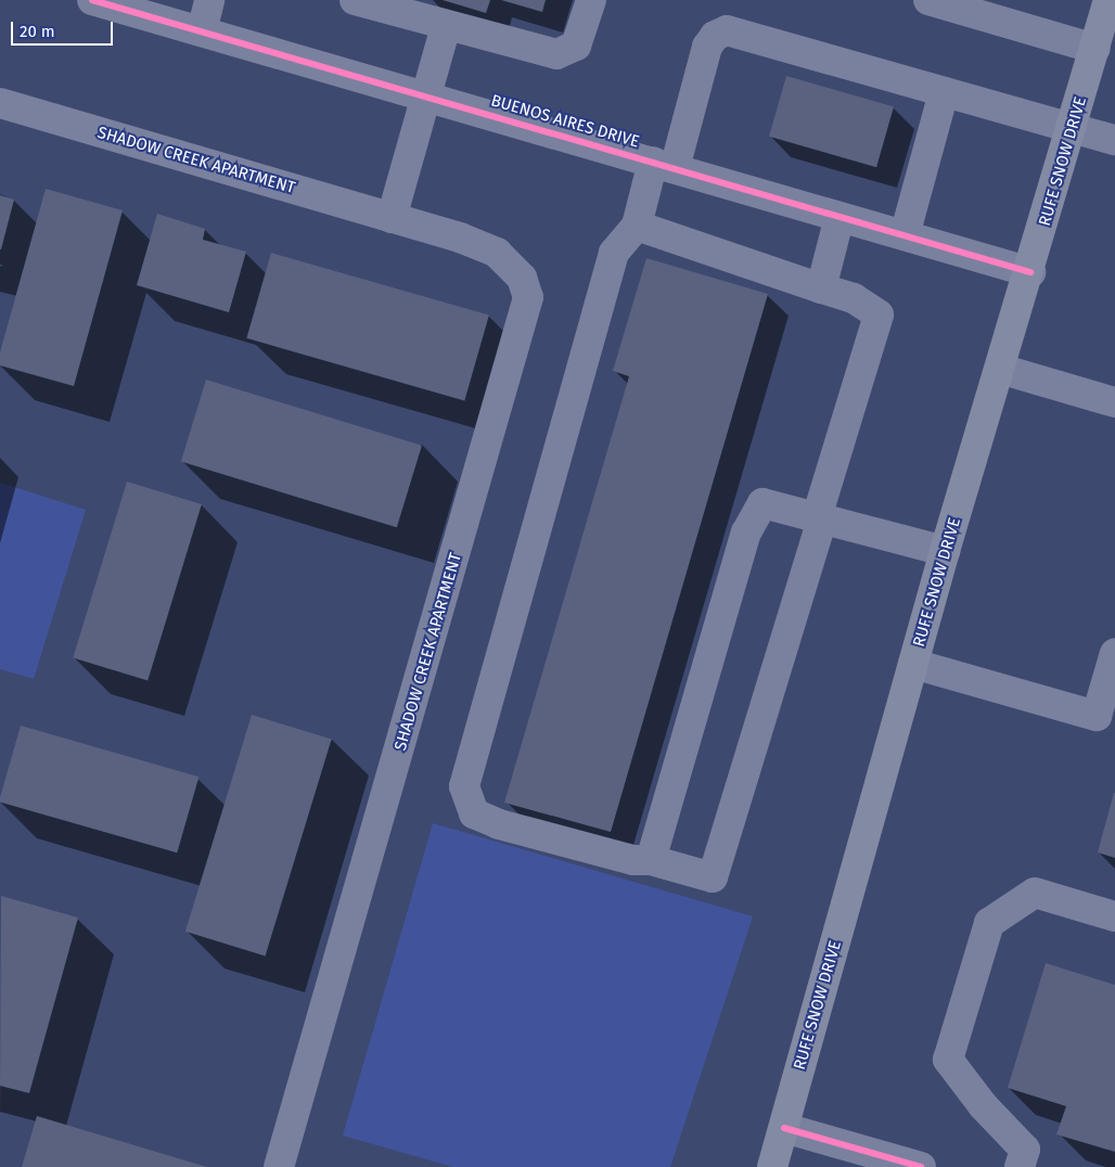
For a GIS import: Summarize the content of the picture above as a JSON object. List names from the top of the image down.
{
  "streets": {
    "main road": ["RUFE SNOW DRIVE"],
    "street": ["BUENOS AIRES DRIVE", "SHADOW CREEK APARTMENT"]
  },
  "crossings": [
    ["BUENOS AIRES DRIVE", "RUFE SNOW DRIVE"]
  ],
  "scale_bar": "20 m"
}
